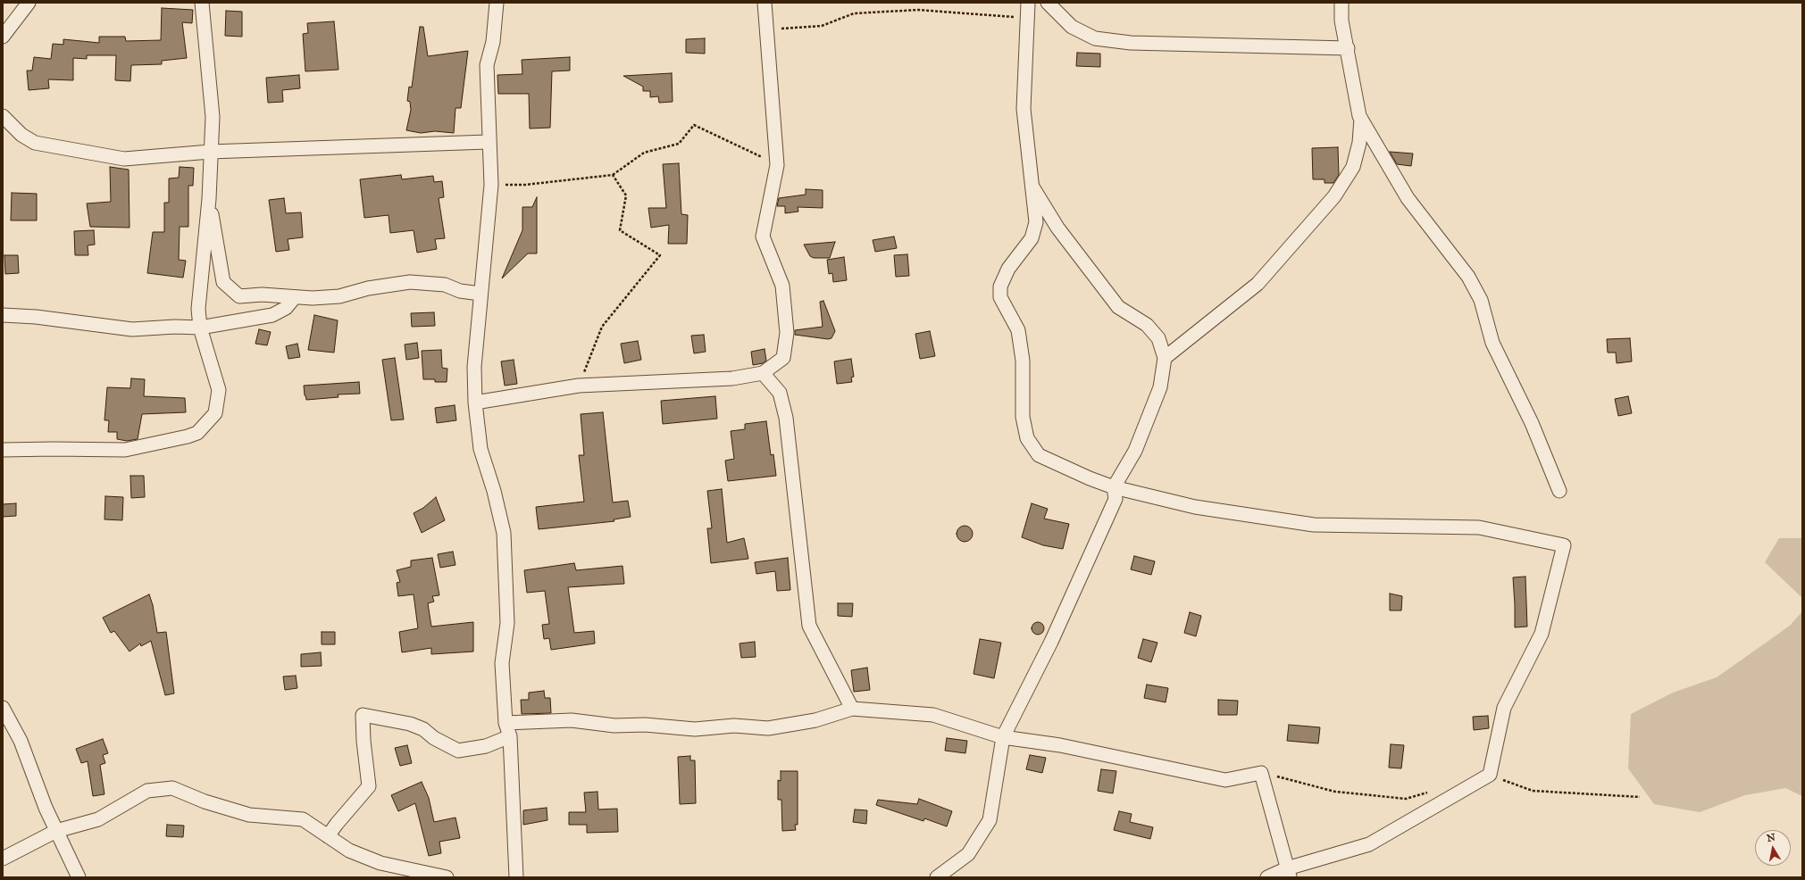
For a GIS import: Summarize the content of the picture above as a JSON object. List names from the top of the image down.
{
  "north": "top"
}
